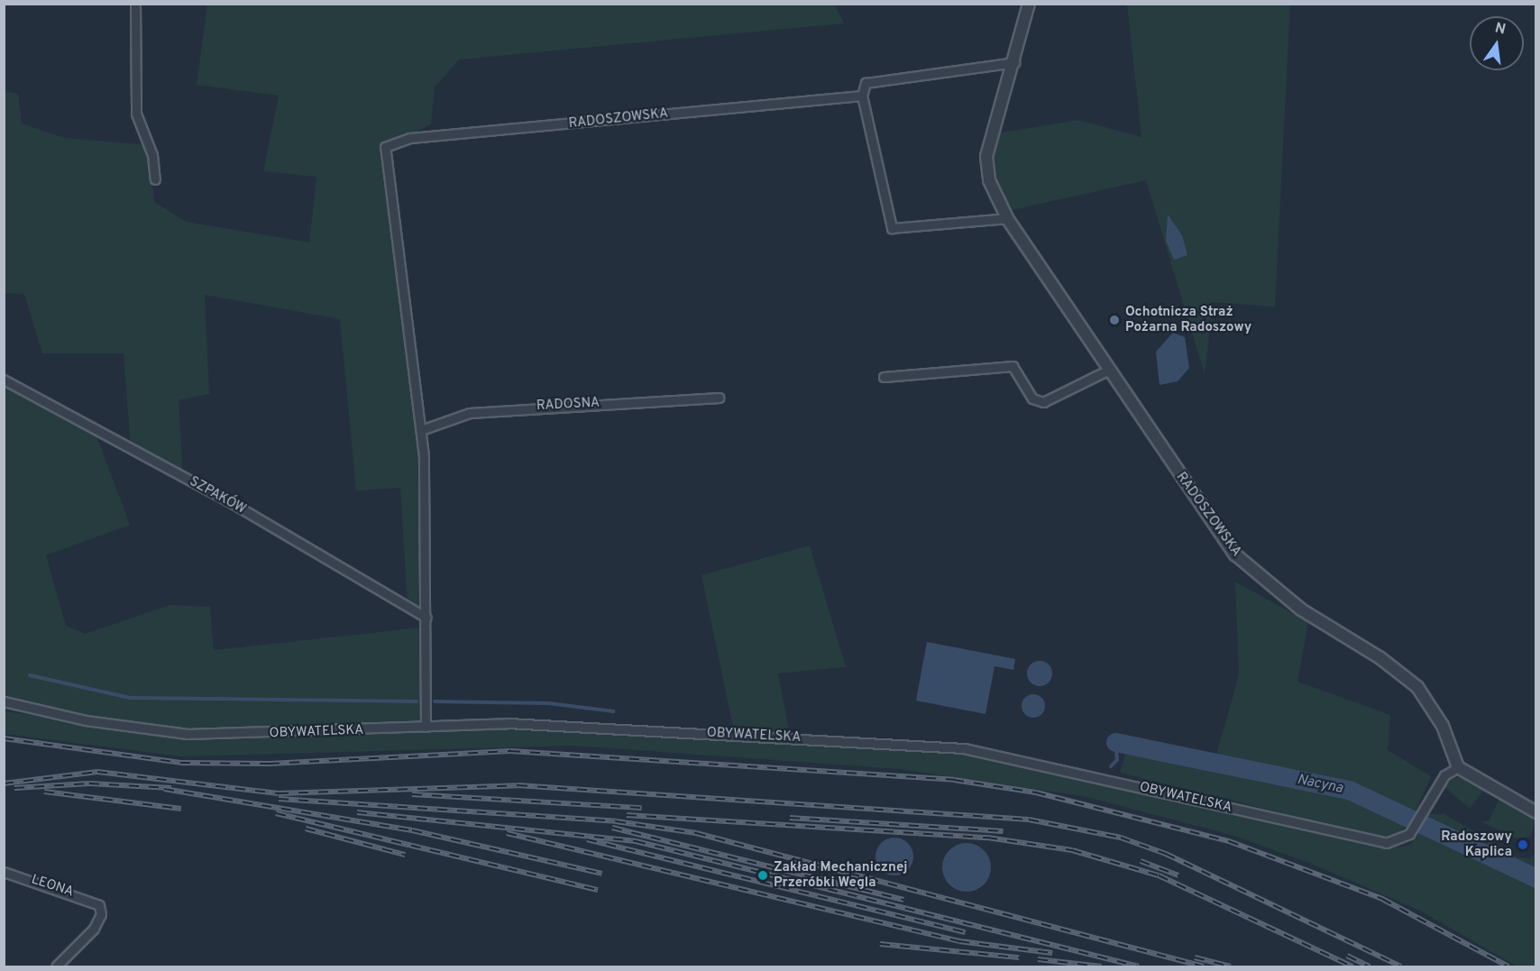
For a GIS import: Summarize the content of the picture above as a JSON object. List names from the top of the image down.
{
  "streets": {
    "street": [
      "RADOSZOWSKA",
      "RADOSNA",
      "SZPAKÓW",
      "OBYWATELSKA",
      "LEONA"
    ]
  },
  "crossings": [
    ["RADOSZOWSKA", "RADOSNA"],
    ["RADOSZOWSKA", "OBYWATELSKA"]
  ],
  "water": ["Nacyna"],
  "places": ["Ochotnicza Straż Pożarna Radoszowy", "Radoszowy Kaplica", "Zakład Mechanicznej Przeróbki Wegla"],
  "north": "top"
}
